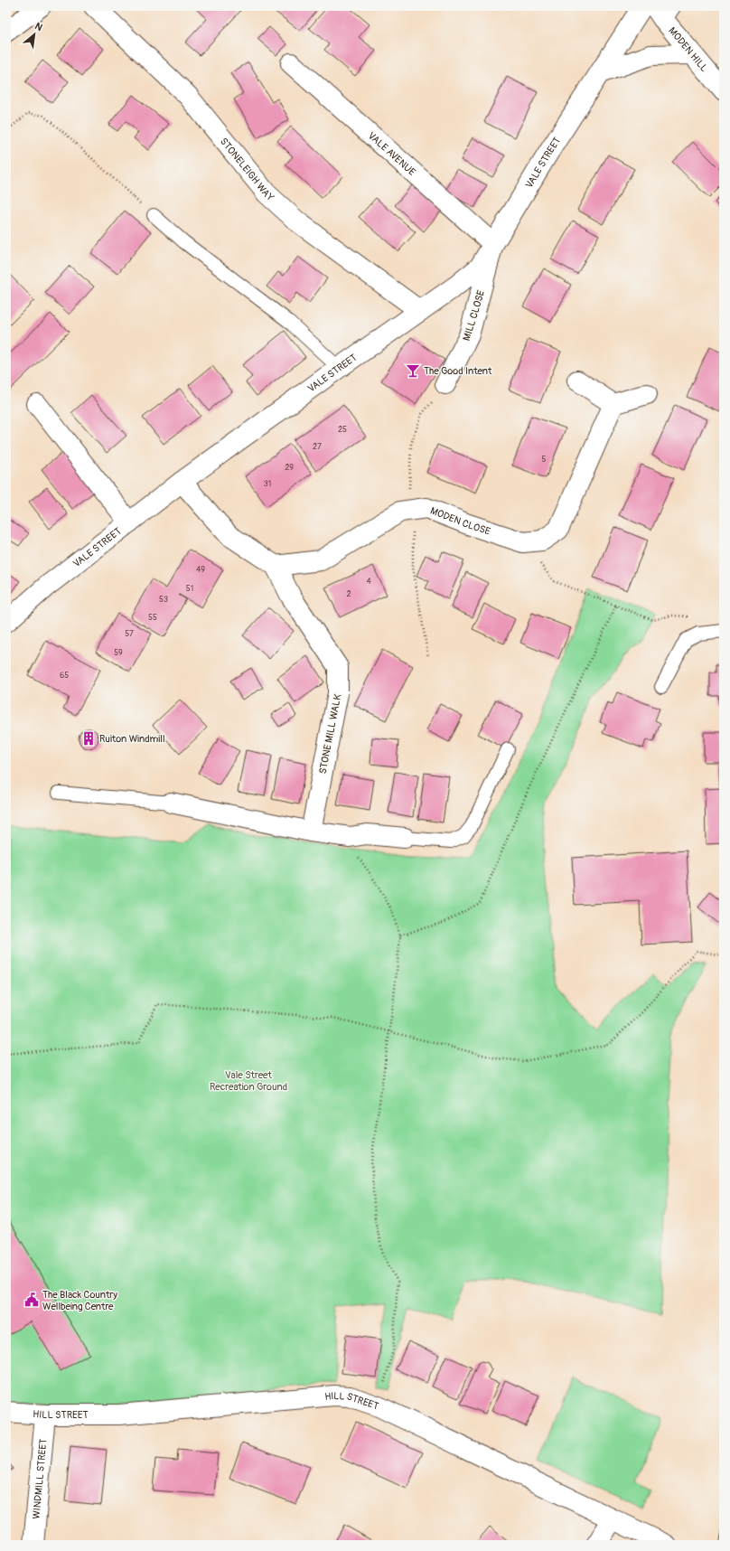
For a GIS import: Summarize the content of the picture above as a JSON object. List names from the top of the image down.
{
  "streets": {
    "street": [
      "MODEN HILL",
      "VALE AVENUE",
      "VALE STREET",
      "STONELEIGH WAY",
      "MILL CLOSE",
      "MODEN CLOSE",
      "STONE MILL WALK",
      "HILL STREET",
      "WINDMILL STREET"
    ]
  },
  "crossings": [
    ["VALE AVENUE", "VALE STREET"],
    ["VALE AVENUE", "MILL CLOSE"],
    ["VALE STREET", "STONELEIGH WAY"],
    ["VALE STREET", "MILL CLOSE"],
    ["MODEN CLOSE", "STONE MILL WALK"],
    ["HILL STREET", "WINDMILL STREET"]
  ],
  "parks": ["Vale Street Recreation Ground"],
  "places": {
    "bar": ["The Good Intent"],
    "building": ["Ruiton Windmill"],
    "public building": ["The Black Country Wellbeing Centre"]
  },
  "house_numbers": [
    "25",
    "27",
    "5",
    "29",
    "31",
    "49",
    "4",
    "51",
    "2",
    "53",
    "55",
    "57",
    "59",
    "65"
  ],
  "north": "top right"
}
